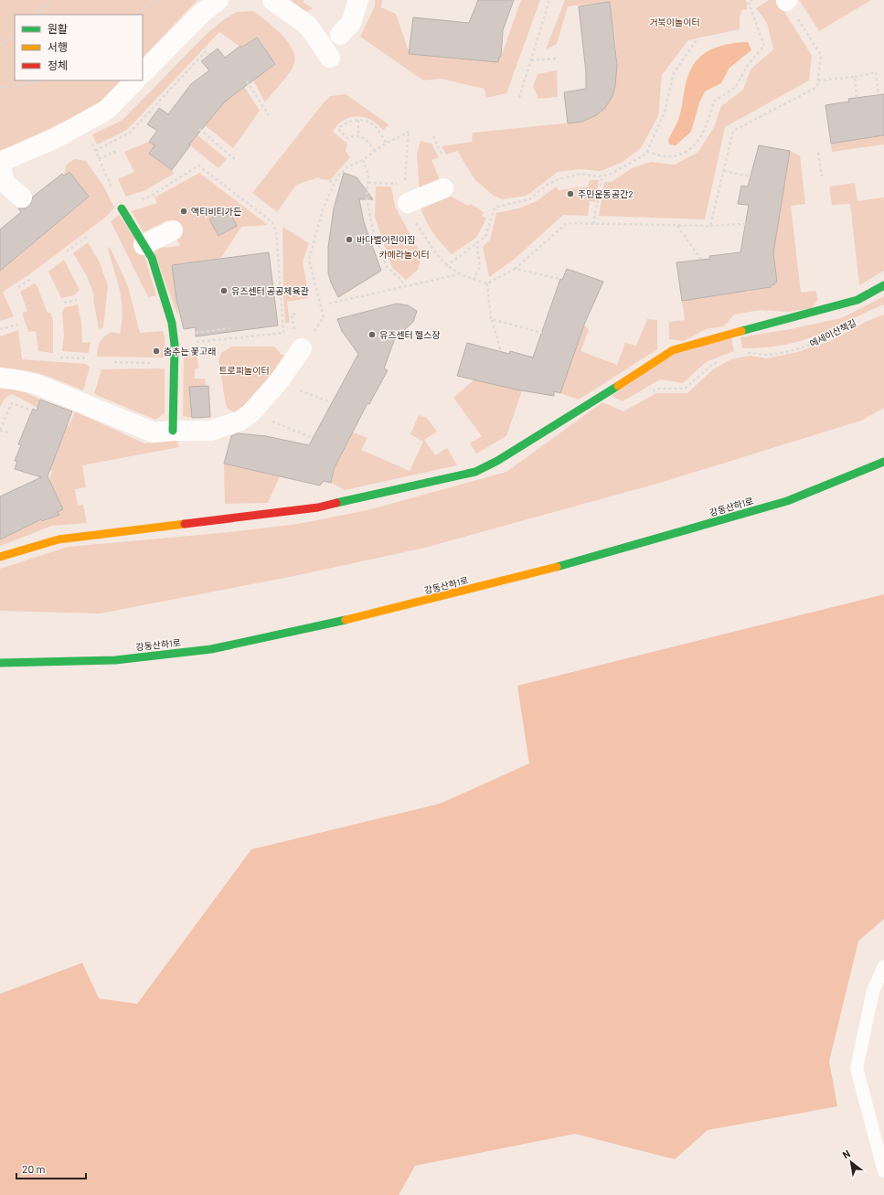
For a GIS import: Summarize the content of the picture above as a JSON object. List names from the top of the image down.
{
  "streets": {
    "street": ["강동산하1로"],
    "path": ["에세이산책길"]
  },
  "parks": ["거북이놀이터", "카메라놀이터", "트로피놀이터"],
  "places": [
    "주민운동공간2",
    "액티비티가든",
    "바다별어린이집",
    "유즈센터 공공체육관",
    "유즈센터 헬스장",
    "춤추는 꽃고래"
  ],
  "legend": ["원활", "서행", "정체"],
  "scale_bar": "20 m",
  "north": "top left"
}
